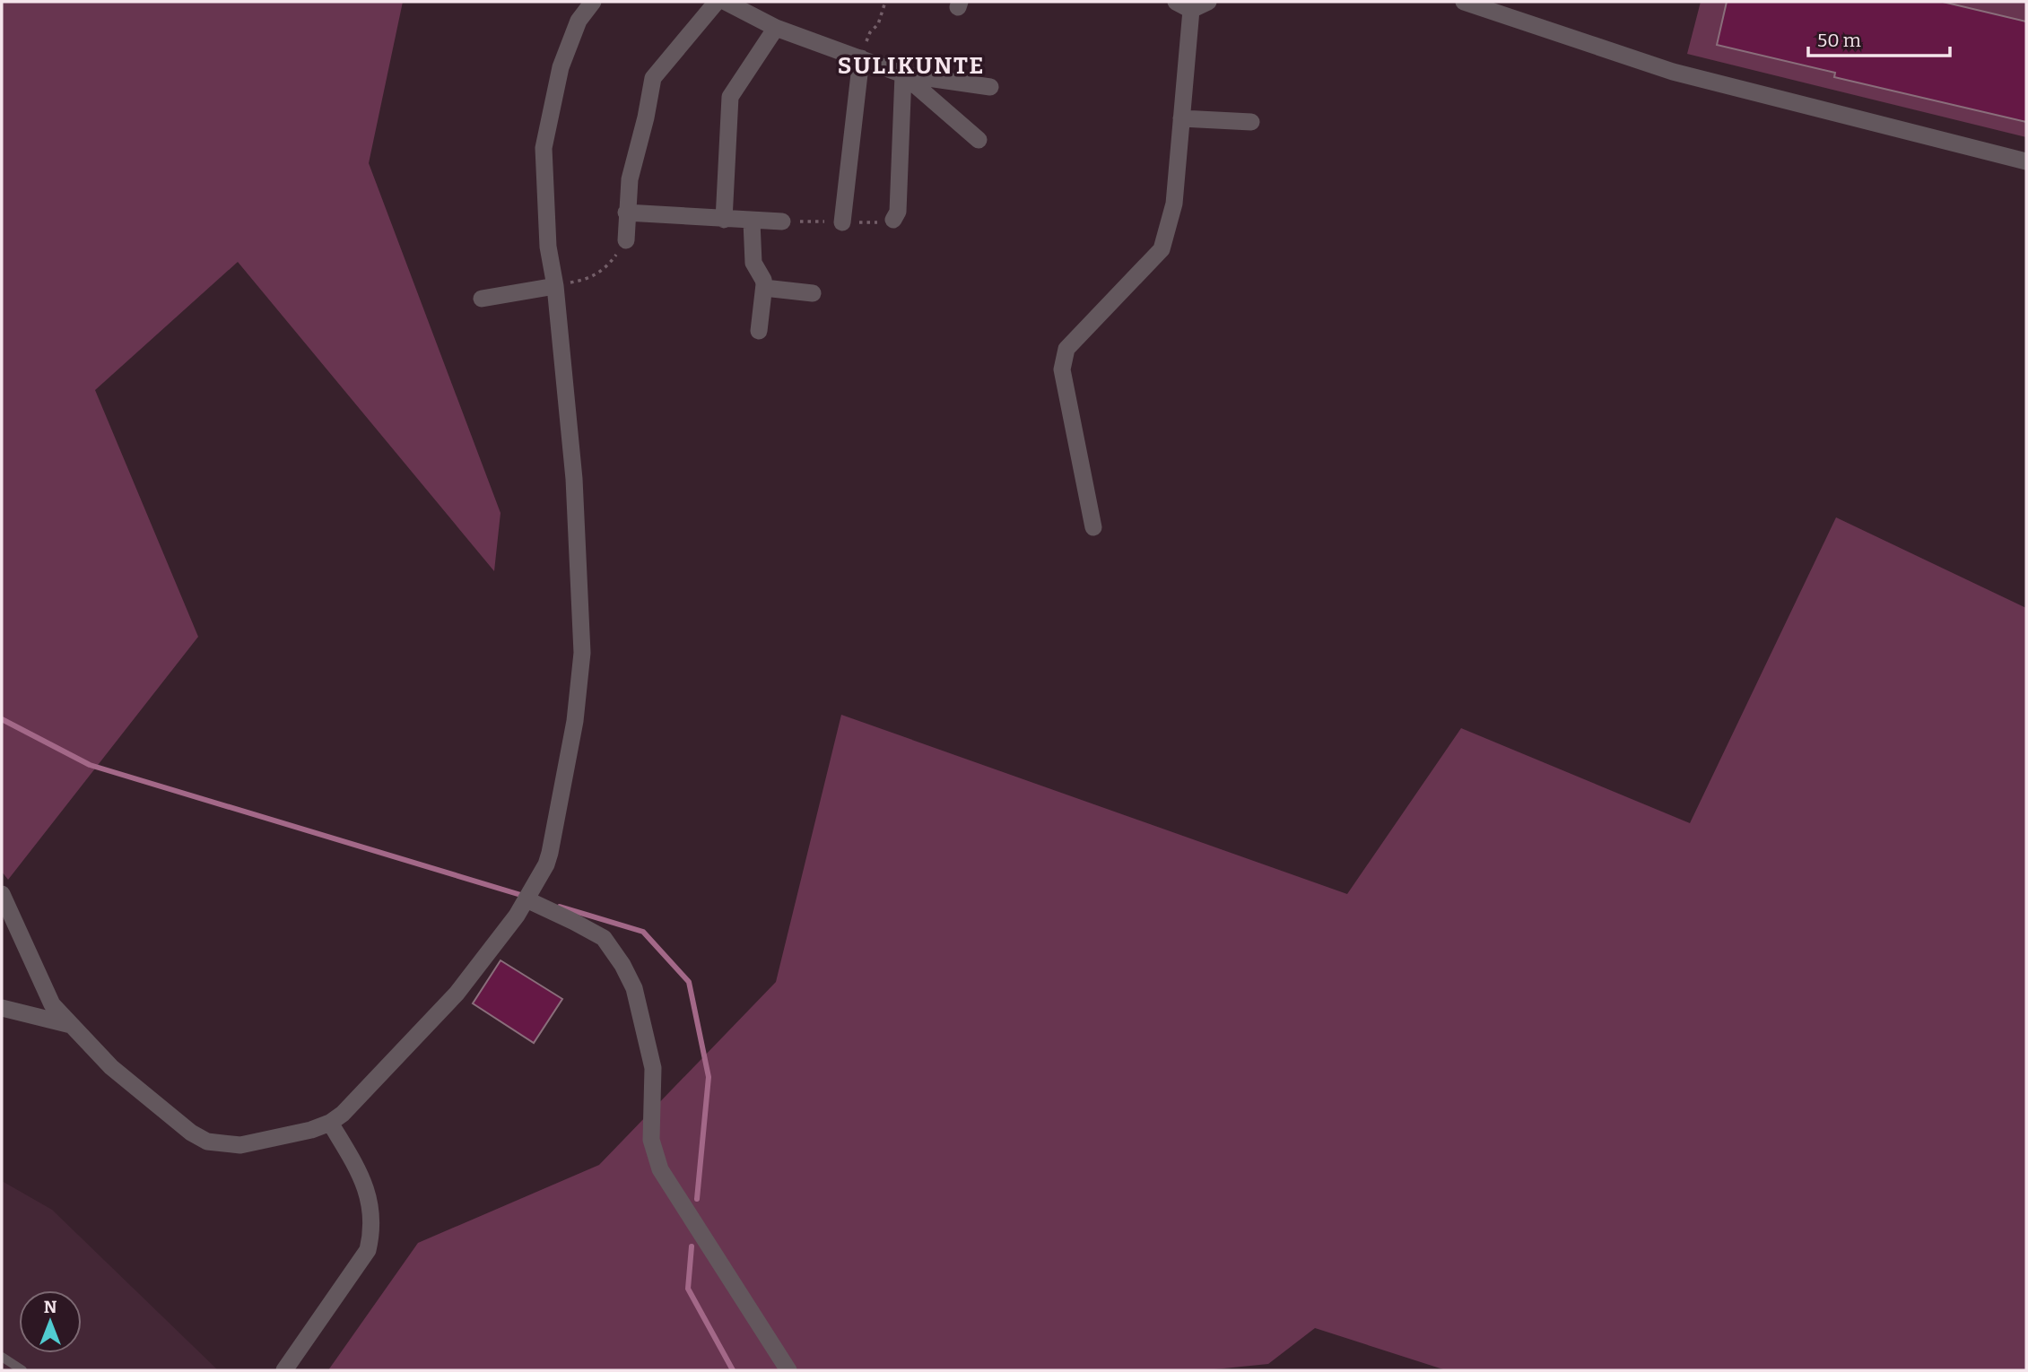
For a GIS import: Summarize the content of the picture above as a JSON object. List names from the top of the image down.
{
  "districts": ["SULIKUNTE"],
  "scale_bar": "50 m",
  "north": "top"
}
